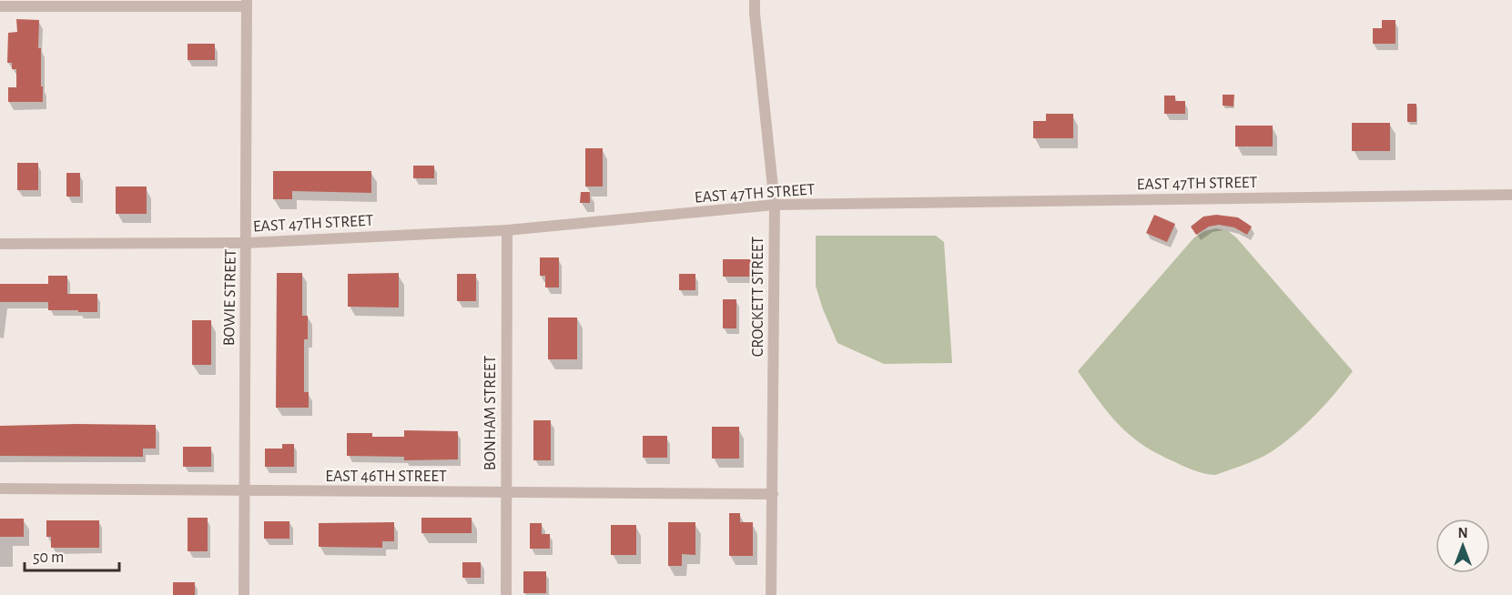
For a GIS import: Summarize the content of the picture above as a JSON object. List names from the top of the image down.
{
  "streets": {
    "street": [
      "EAST 47TH STREET",
      "CROCKETT STREET",
      "BOWIE STREET",
      "BONHAM STREET",
      "EAST 46TH STREET"
    ]
  },
  "crossings": [
    ["EAST 47TH STREET", "CROCKETT STREET"],
    ["EAST 47TH STREET", "BOWIE STREET"],
    ["EAST 47TH STREET", "BONHAM STREET"],
    ["CROCKETT STREET", "EAST 46TH STREET"],
    ["BOWIE STREET", "EAST 46TH STREET"],
    ["BONHAM STREET", "EAST 46TH STREET"]
  ],
  "scale_bar": "50 m",
  "north": "top"
}
